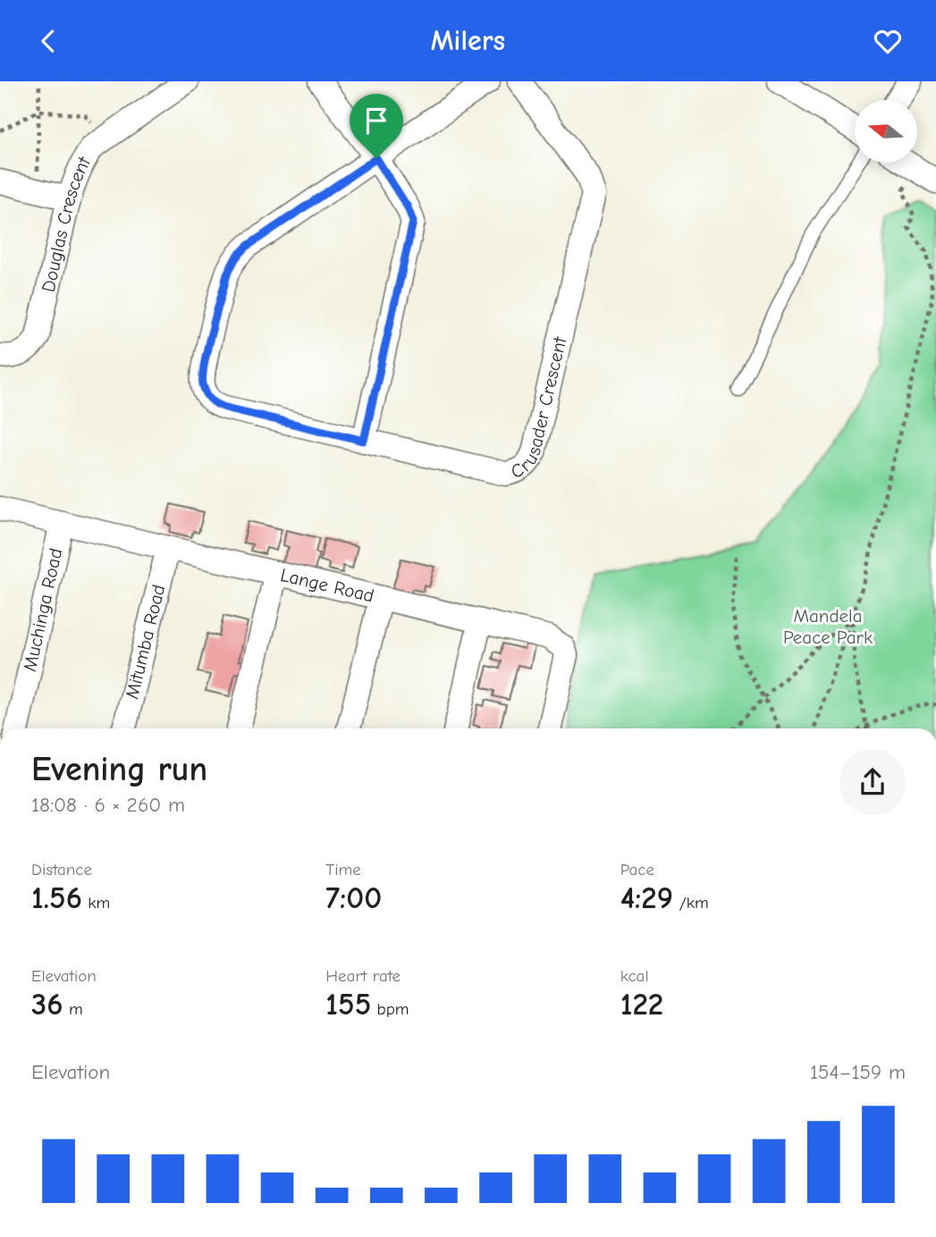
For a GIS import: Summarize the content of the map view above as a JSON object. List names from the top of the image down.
{
  "streets": {
    "street": [
      "Douglas Crescent",
      "Crusader Crescent",
      "Lange Road",
      "Muchinga Road",
      "Mitumba Road"
    ]
  },
  "crossings": [
    ["Lange Road", "Muchinga Road"],
    ["Lange Road", "Mitumba Road"]
  ],
  "parks": ["Mandela Peace Park"],
  "north": "left",
  "page": {
    "header": "Milers",
    "heading": ["Evening run", "18:08 · 6 × 260 m"],
    "stats": [
      ["Distance", "1.56 km"],
      ["Time", "7:00"],
      ["Pace", "4:29 /km"],
      ["Elevation", "36 m"],
      ["Heart rate", "155 bpm"],
      ["kcal", "122"]
    ],
    "chart": ["Elevation", "154–159 m"]
  }
}
